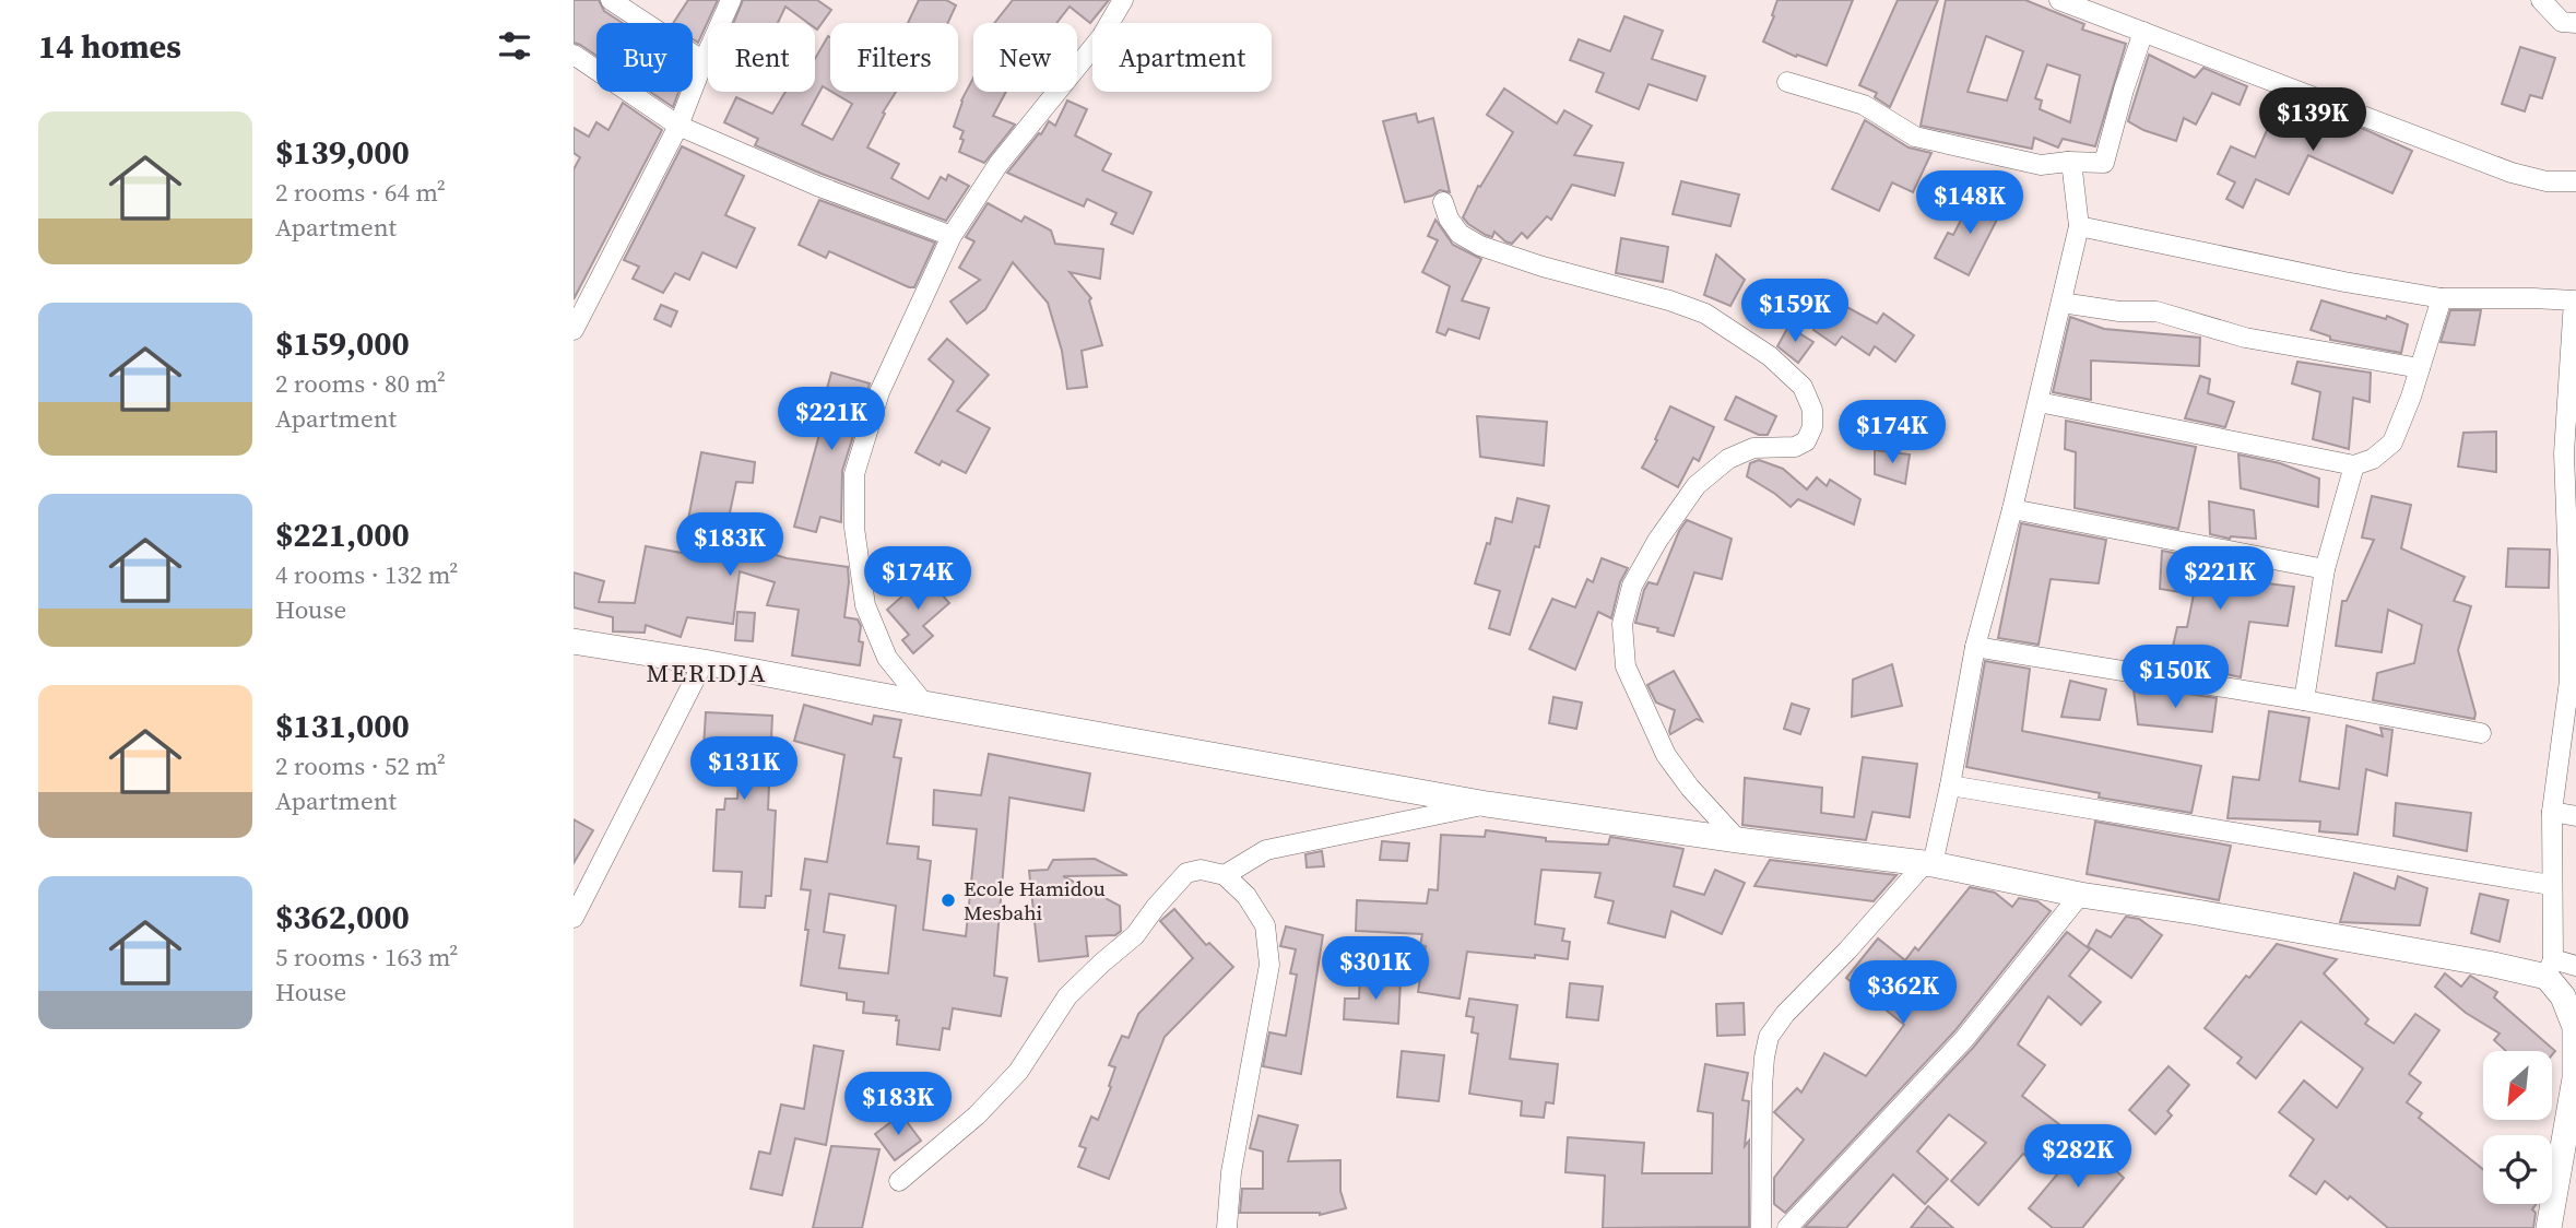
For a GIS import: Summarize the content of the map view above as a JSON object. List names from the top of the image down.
{
  "districts": ["MERIDJA"],
  "places": ["Ecole Hamidou Mesbahi"],
  "north": "bottom left",
  "page": {
    "heading": "14 homes",
    "chip": [
      "Buy",
      "Rent",
      "Filters",
      "New",
      "Apartment"
    ],
    "price": [
      "$139K",
      "$148K",
      "$159K",
      "$221K",
      "$174K",
      "$183K",
      "$174K",
      "$221K",
      "$150K",
      "$131K",
      "$301K",
      "$362K",
      "$183K",
      "$282K"
    ],
    "list": [
      {
        "name": "$139,000",
        "note": "2 rooms · 64 m² · Apartment"
      },
      {
        "name": "$159,000",
        "note": "2 rooms · 80 m² · Apartment"
      },
      {
        "name": "$221,000",
        "note": "4 rooms · 132 m² · House"
      },
      {
        "name": "$131,000",
        "note": "2 rooms · 52 m² · Apartment"
      },
      {
        "name": "$362,000",
        "note": "5 rooms · 163 m² · House"
      }
    ]
  }
}
